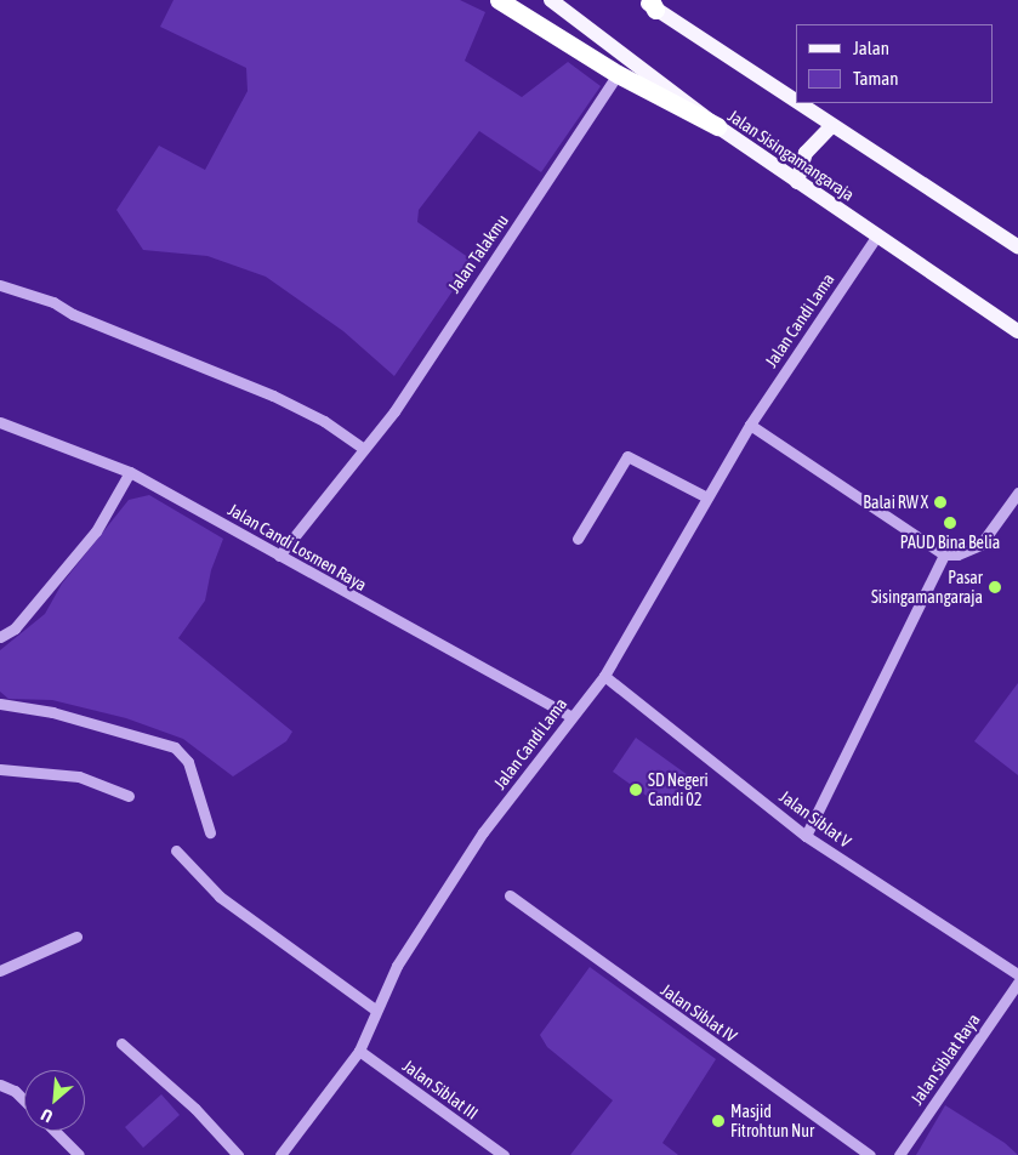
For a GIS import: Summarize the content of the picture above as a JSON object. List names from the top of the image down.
{
  "streets": {
    "main road": ["Jalan Sisingamangaraja"],
    "street": [
      "Jalan Talakmu",
      "Jalan Candi Lama",
      "Jalan Candi Losmen Raya",
      "Jalan Siblat V",
      "Jalan Siblat IV",
      "Jalan Siblat Raya",
      "Jalan Siblat III"
    ]
  },
  "crossings": [
    ["Jalan Sisingamangaraja", "Jalan Candi Lama"],
    ["Jalan Talakmu", "Jalan Candi Losmen Raya"],
    ["Jalan Candi Lama", "Jalan Candi Losmen Raya"],
    ["Jalan Candi Lama", "Jalan Siblat V"],
    ["Jalan Candi Lama", "Jalan Siblat III"]
  ],
  "places": [
    "Balai RW X",
    "PAUD Bina Belia",
    "Pasar Sisingamangaraja",
    "SD Negeri Candi 02",
    "Masjid Fitrohtun Nur"
  ],
  "legend": ["Jalan", "Taman"],
  "north": "bottom left"
}
